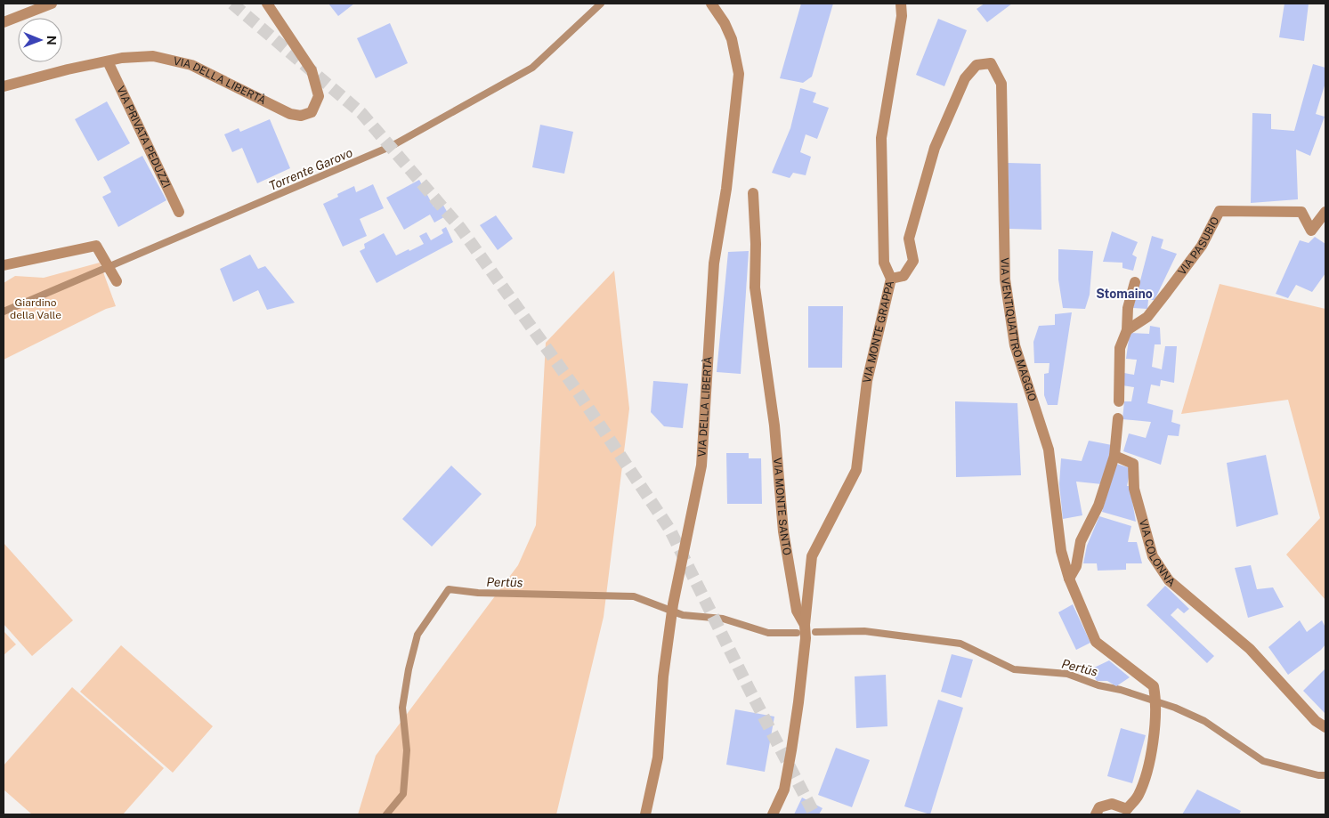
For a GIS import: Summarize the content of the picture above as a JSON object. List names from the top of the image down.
{
  "streets": {
    "street": [
      "VIA DELLA LIBERTÀ",
      "VIA PRIVATA PEDUZZI",
      "VIA PASUBIO",
      "VIA VENTIQUATTRO MAGGIO",
      "VIA MONTE GRAPPA",
      "VIA MONTE SANTO",
      "VIA COLONNA"
    ]
  },
  "crossings": [
    ["VIA DELLA LIBERTÀ", "VIA PRIVATA PEDUZZI"],
    ["VIA VENTIQUATTRO MAGGIO", "VIA MONTE GRAPPA"],
    ["VIA MONTE GRAPPA", "VIA MONTE SANTO"]
  ],
  "districts": ["Stomaino"],
  "water": ["Torrente Garovo", "Pertüs"],
  "parks": ["Giardino della Valle"],
  "north": "right"
}
